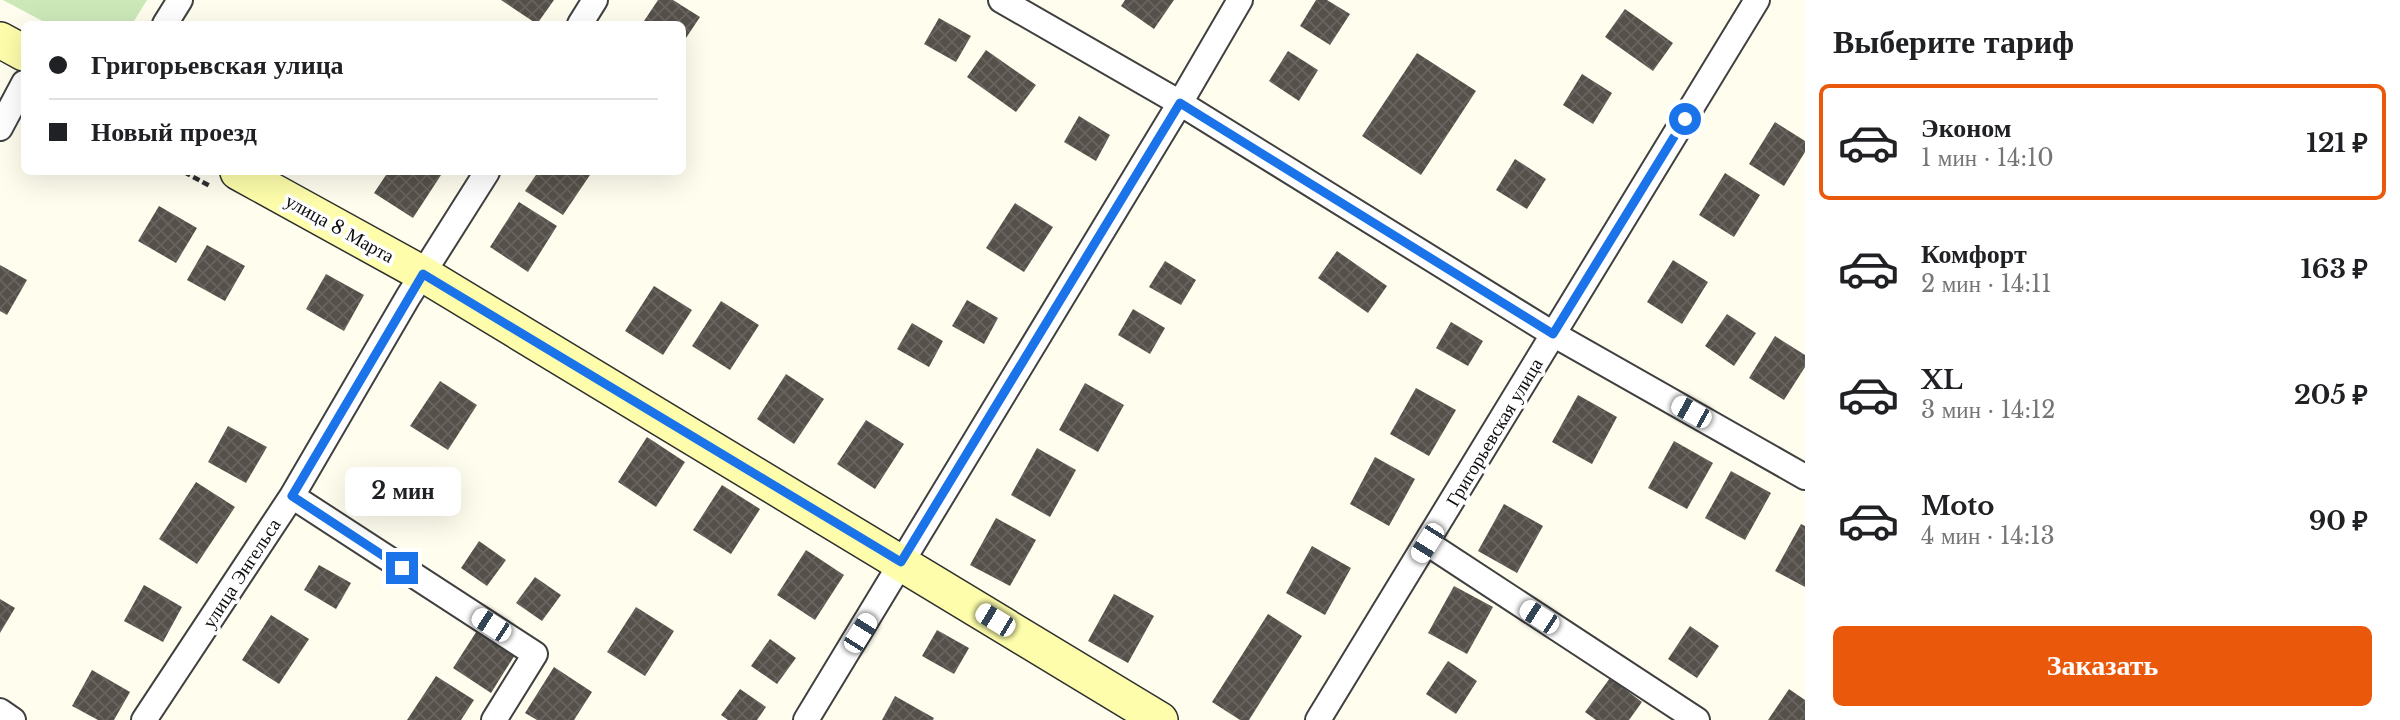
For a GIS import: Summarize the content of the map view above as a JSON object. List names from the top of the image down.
{
  "streets": {
    "main road": ["улица 8 Марта"],
    "street": ["Григорьевская улица", "улица Энгельса"]
  },
  "crossings": [
    ["улица 8 Марта", "улица Энгельса"]
  ],
  "page": {
    "heading": "Выберите тариф",
    "banner": ["Григорьевская улица", "Новый проезд"],
    "list": [
      {
        "name": "Эконом",
        "note": "1 мин · 14:10",
        "value": "121 ₽"
      },
      {
        "name": "Комфорт",
        "note": "2 мин · 14:11",
        "value": "163 ₽"
      },
      {
        "name": "XL",
        "note": "3 мин · 14:12",
        "value": "205 ₽"
      },
      {
        "name": "Moto",
        "note": "4 мин · 14:13",
        "value": "90 ₽"
      }
    ],
    "bubble": "2 мин",
    "buttons": "Заказать"
  }
}
